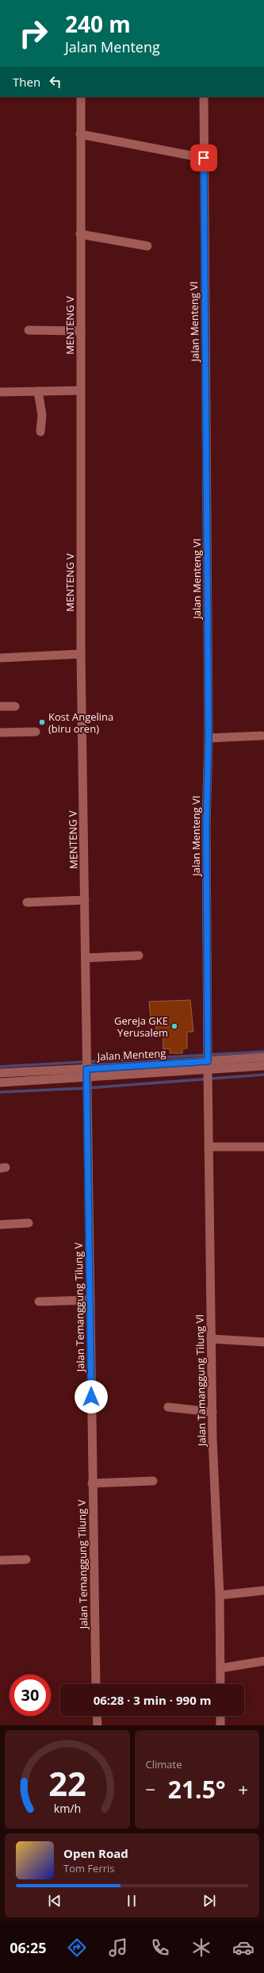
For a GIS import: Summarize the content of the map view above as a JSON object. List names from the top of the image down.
{
  "streets": {
    "street": [
      "Jalan Menteng VI",
      "MENTENG V",
      "Jalan Menteng",
      "Jalan Temanggung Tilung V",
      "Jalan Tamanggung Tilung VI"
    ]
  },
  "crossings": [
    ["Jalan Menteng VI", "Jalan Tamanggung Tilung VI"],
    ["MENTENG V", "Jalan Menteng"],
    ["MENTENG V", "Jalan Temanggung Tilung V"],
    ["Jalan Menteng", "Jalan Temanggung Tilung V"]
  ],
  "places": ["Kost Angelina (biru oren)", "Gereja GKE Yerusalem"],
  "page": {
    "turn": ["240 m", "Jalan Menteng"],
    "then": "Then",
    "limit": "30",
    "trip": "06:28 · 3 min · 990 m",
    "tile": "Climate",
    "heat": ["−", "21.5°", "+"],
    "song": ["Open Road", "Tom Ferris"],
    "tabs": "06:25",
    "gauge": ["22", "km/h"]
  }
}
